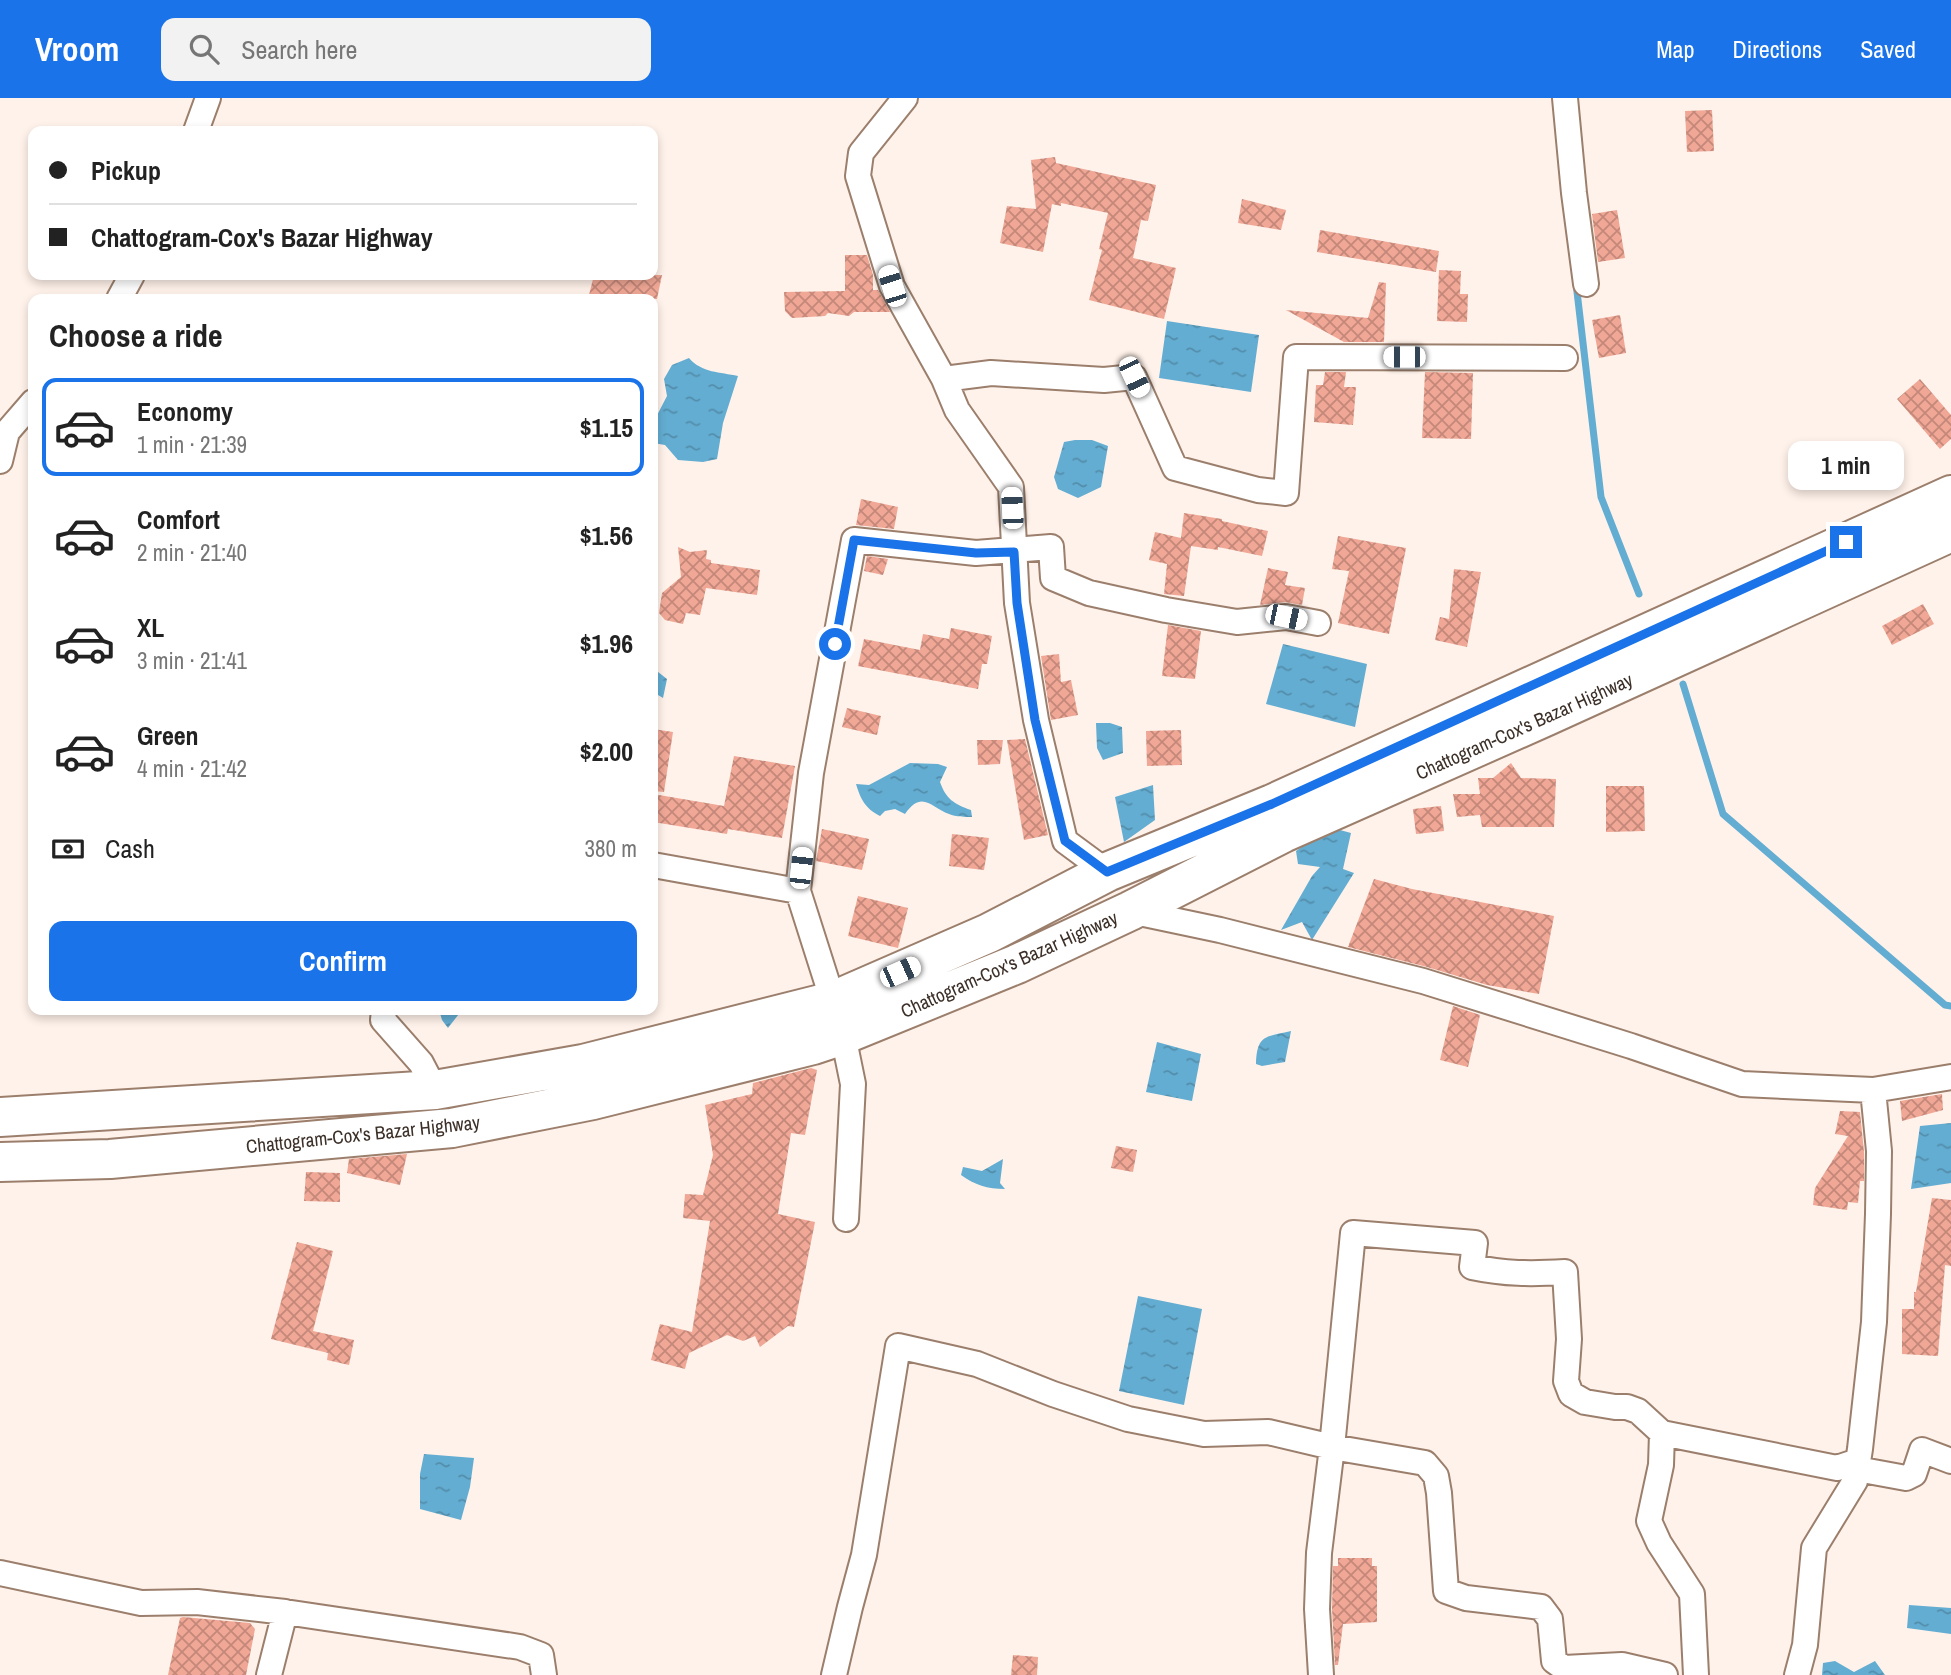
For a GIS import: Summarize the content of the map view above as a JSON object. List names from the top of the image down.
{
  "streets": {
    "highway": ["Chattogram-Cox's Bazar Highway"]
  },
  "page": {
    "header": "Vroom",
    "search": "Search here",
    "nav": ["Map", "Directions", "Saved"],
    "banner": ["Pickup", "Chattogram-Cox's Bazar Highway"],
    "heading": "Choose a ride",
    "list": [
      {
        "name": "Economy",
        "note": "1 min · 21:39",
        "value": "$1.15"
      },
      {
        "name": "Comfort",
        "note": "2 min · 21:40",
        "value": "$1.56"
      },
      {
        "name": "XL",
        "note": "3 min · 21:41",
        "value": "$1.96"
      },
      {
        "name": "Green",
        "note": "4 min · 21:42",
        "value": "$2.00"
      }
    ],
    "bubble": "1 min",
    "pay": ["Cash", "380 m"],
    "buttons": "Confirm"
  }
}
